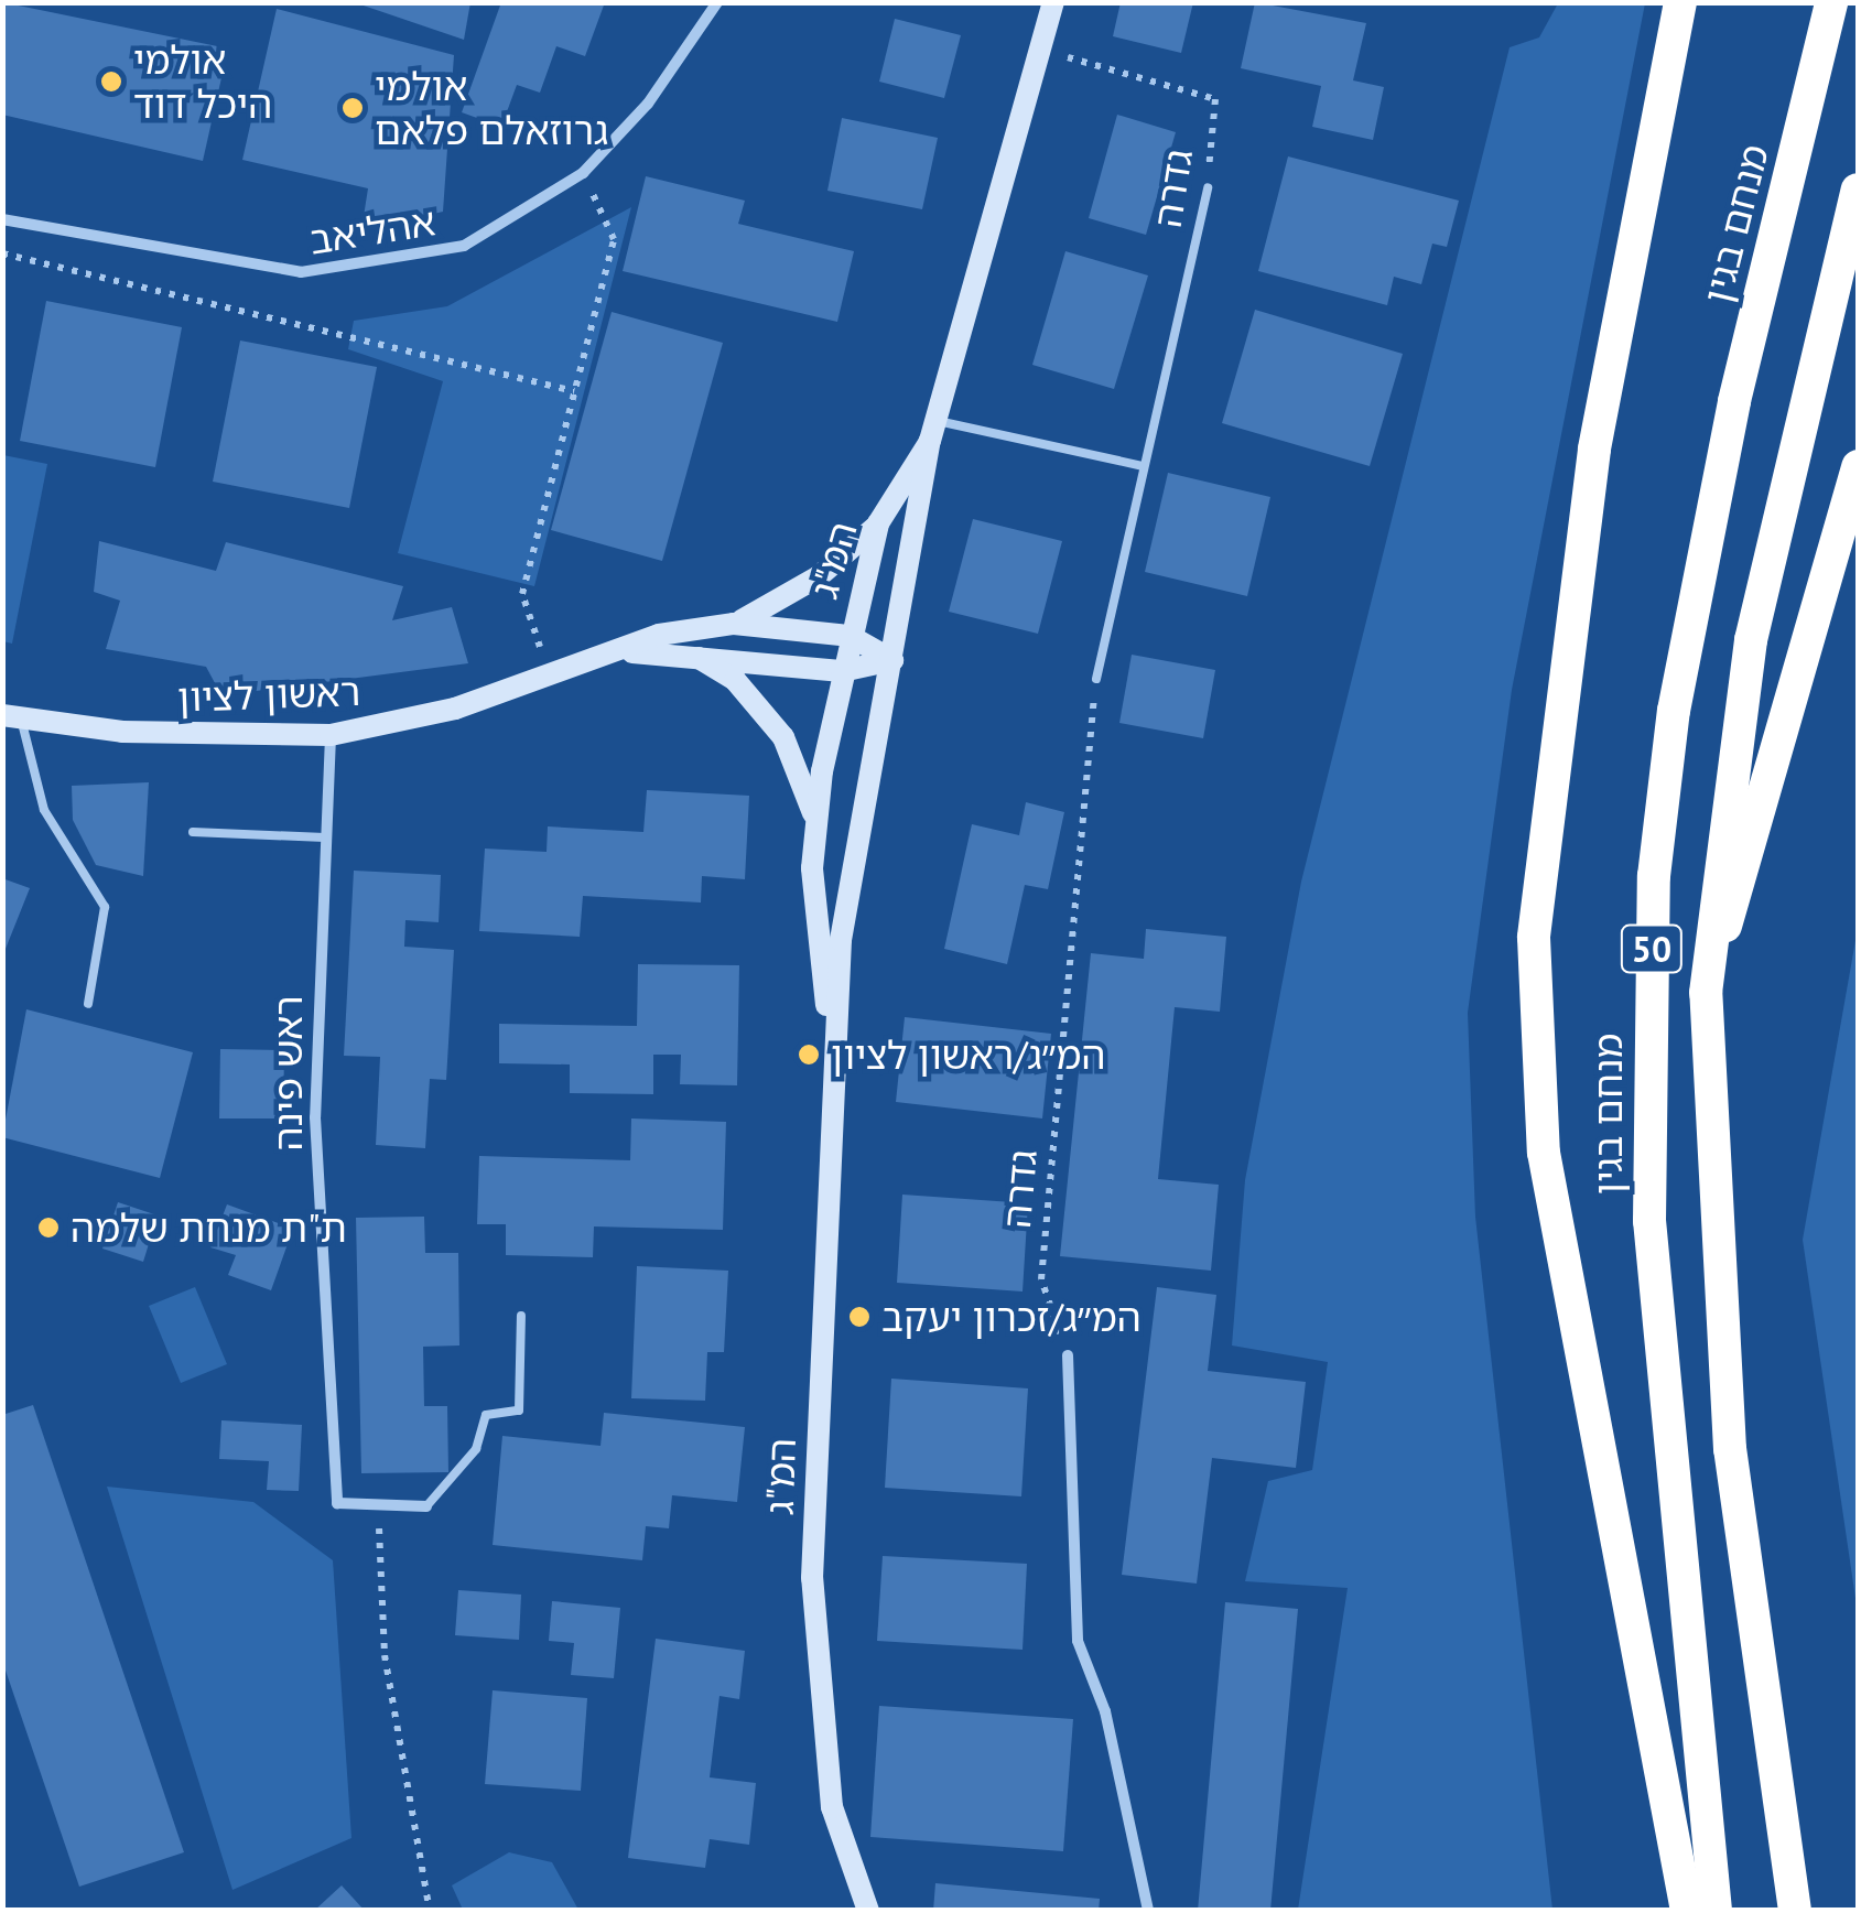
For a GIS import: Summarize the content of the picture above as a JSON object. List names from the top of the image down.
{
  "streets": {
    "highway": ["מנחם בגין", "50"],
    "street": [
      "אהליאב",
      "המ\"ג",
      "ראשון לציון",
      "ראש פינה"
    ],
    "lane": ["גדרה"]
  },
  "crossings": [
    ["גדרה", "המ\"ג"],
    ["המ\"ג", "ראשון לציון"],
    ["ראשון לציון", "ראש פינה"]
  ],
  "places": [
    "אולמי היכל דוד",
    "אולמי גרוזאלם פלאם",
    "המ״ג/ראשון לציון",
    "ת\"ת מנחת שלמה",
    "המ״ג/זכרון יעקב"
  ]
}
